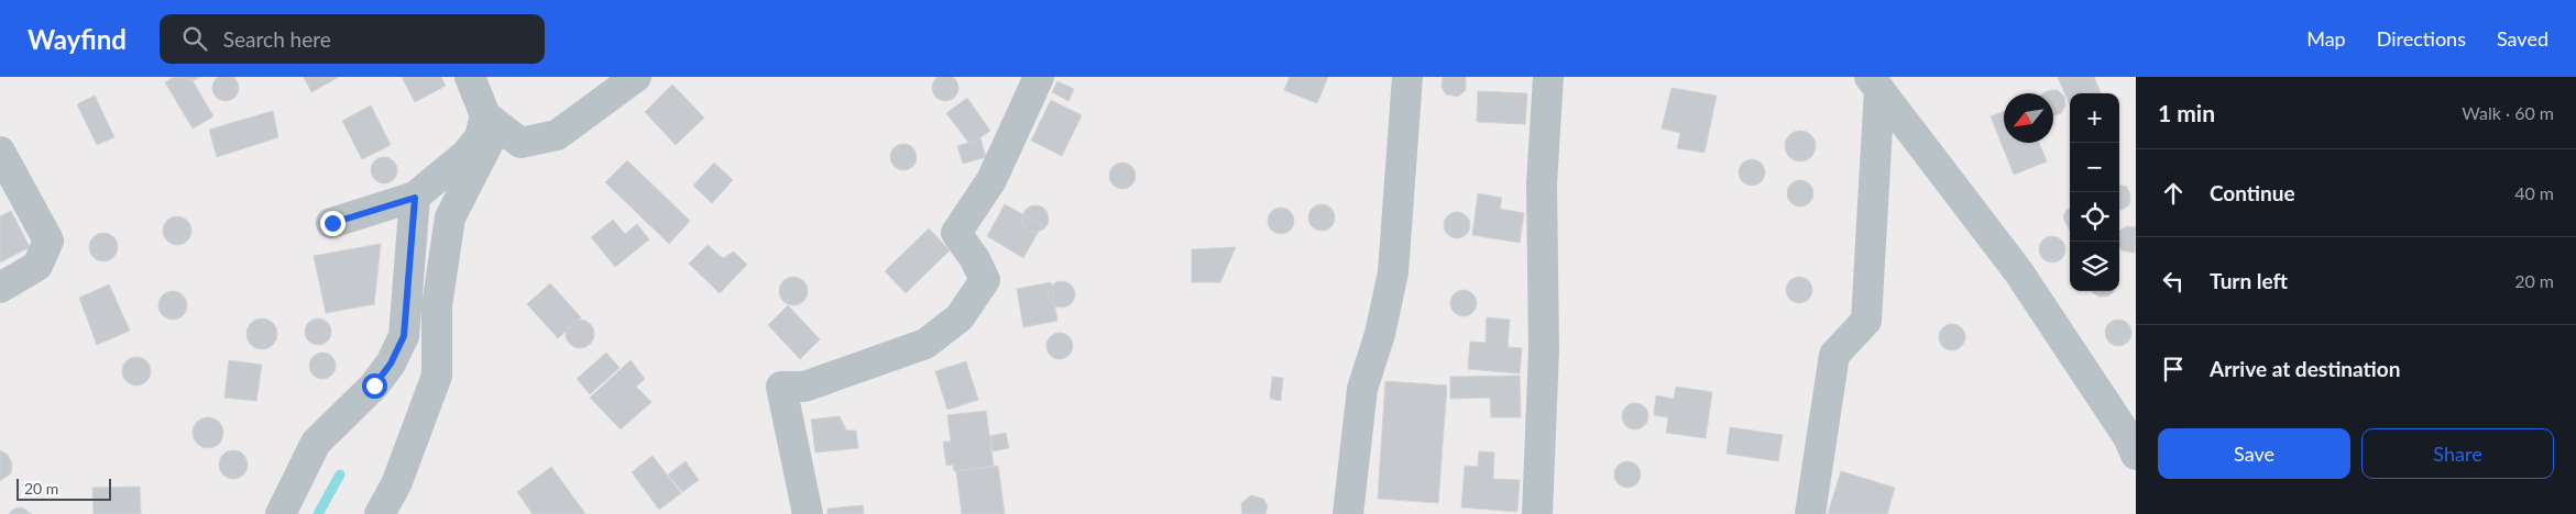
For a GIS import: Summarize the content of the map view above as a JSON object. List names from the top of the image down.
{
  "scale_bar": "20 m",
  "north": "bottom left",
  "page": {
    "header": "Wayfind",
    "search": "Search here",
    "nav": ["Map", "Directions", "Saved"],
    "heading": ["1 min", "Walk · 60 m"],
    "map_buttons": ["+", "−"],
    "list": [
      ["Continue", "40 m"],
      ["Turn left", "20 m"],
      "Arrive at destination"
    ],
    "buttons": ["Save", "Share"],
    "scale": "20 m"
  }
}
